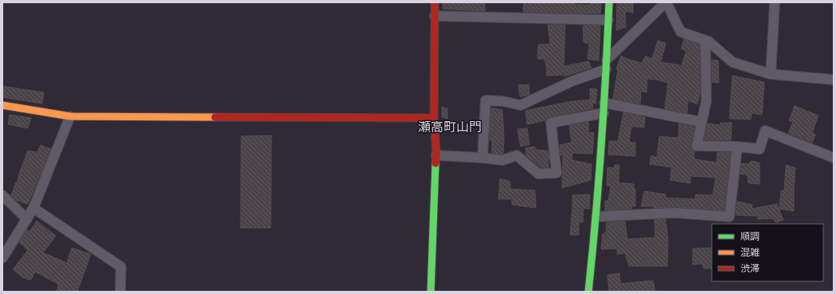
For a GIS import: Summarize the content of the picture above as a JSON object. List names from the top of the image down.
{
  "districts": ["瀬高町山門"],
  "legend": ["順調", "混雑", "渋滞"]
}
